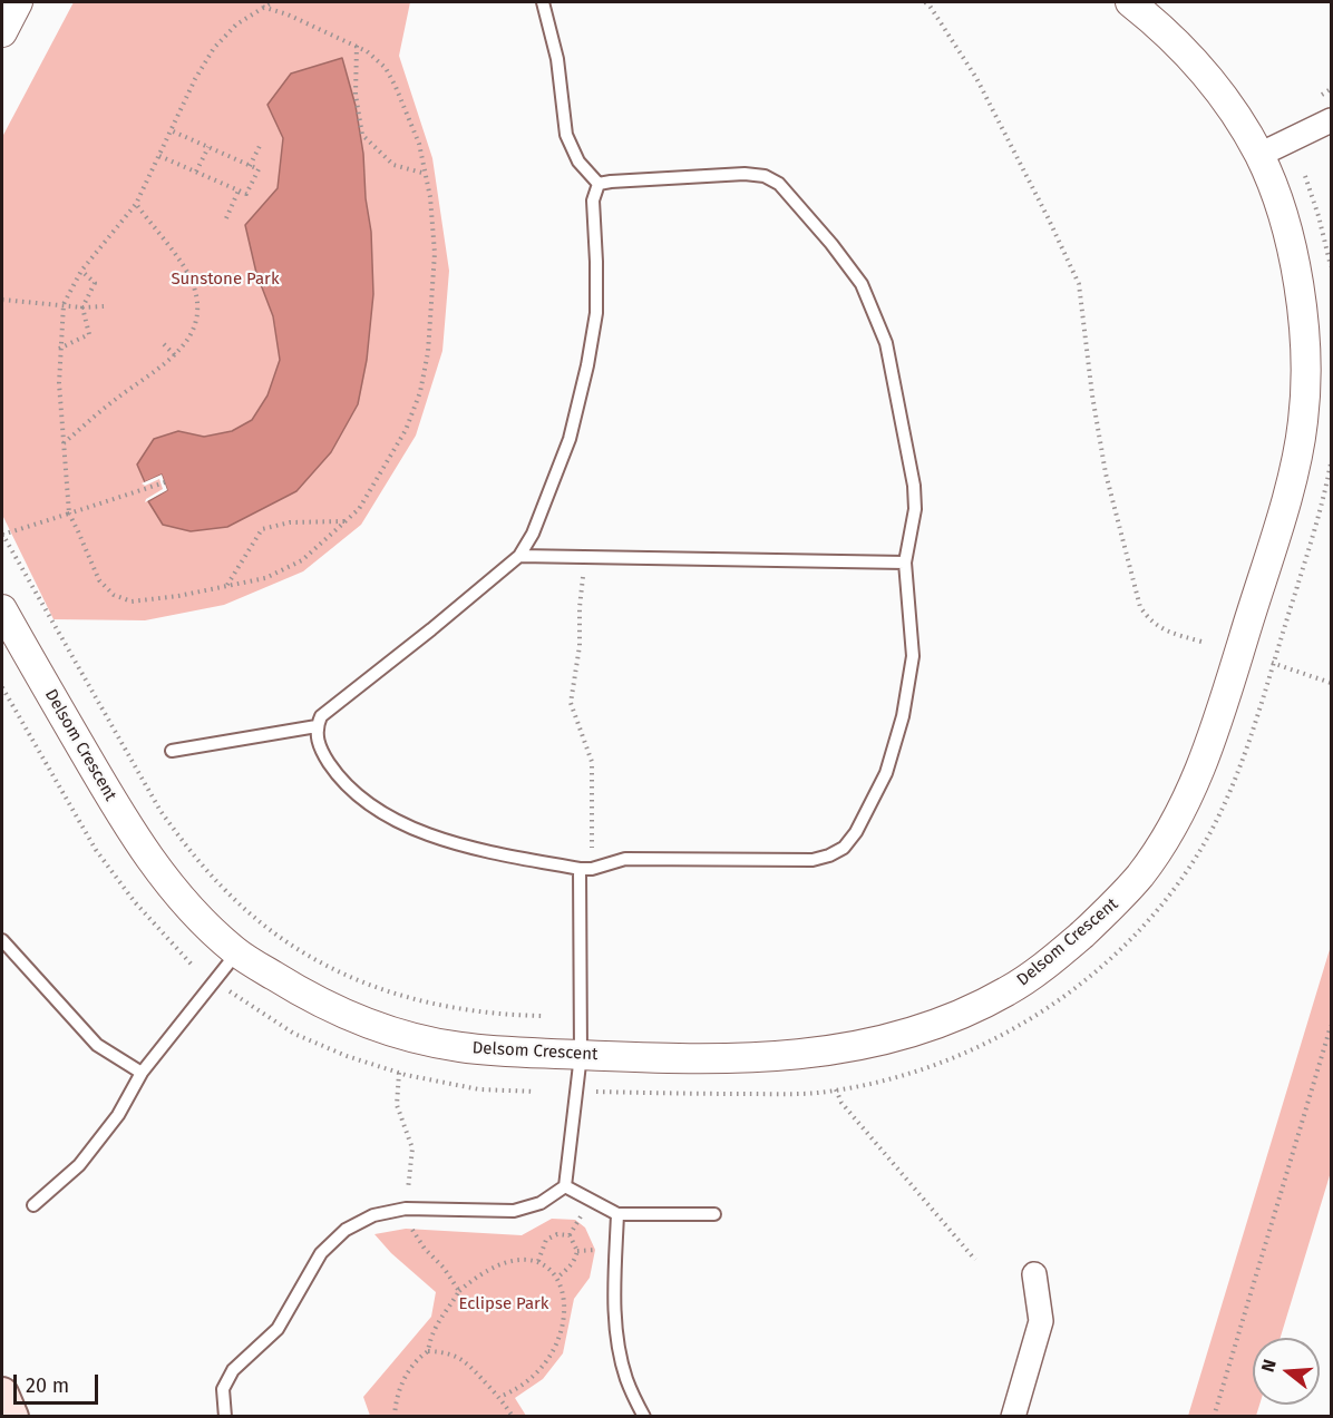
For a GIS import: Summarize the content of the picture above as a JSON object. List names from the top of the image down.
{
  "streets": {
    "street": ["Delsom Crescent"]
  },
  "parks": ["Sunstone Park", "Eclipse Park"],
  "scale_bar": "20 m",
  "north": "left"
}
